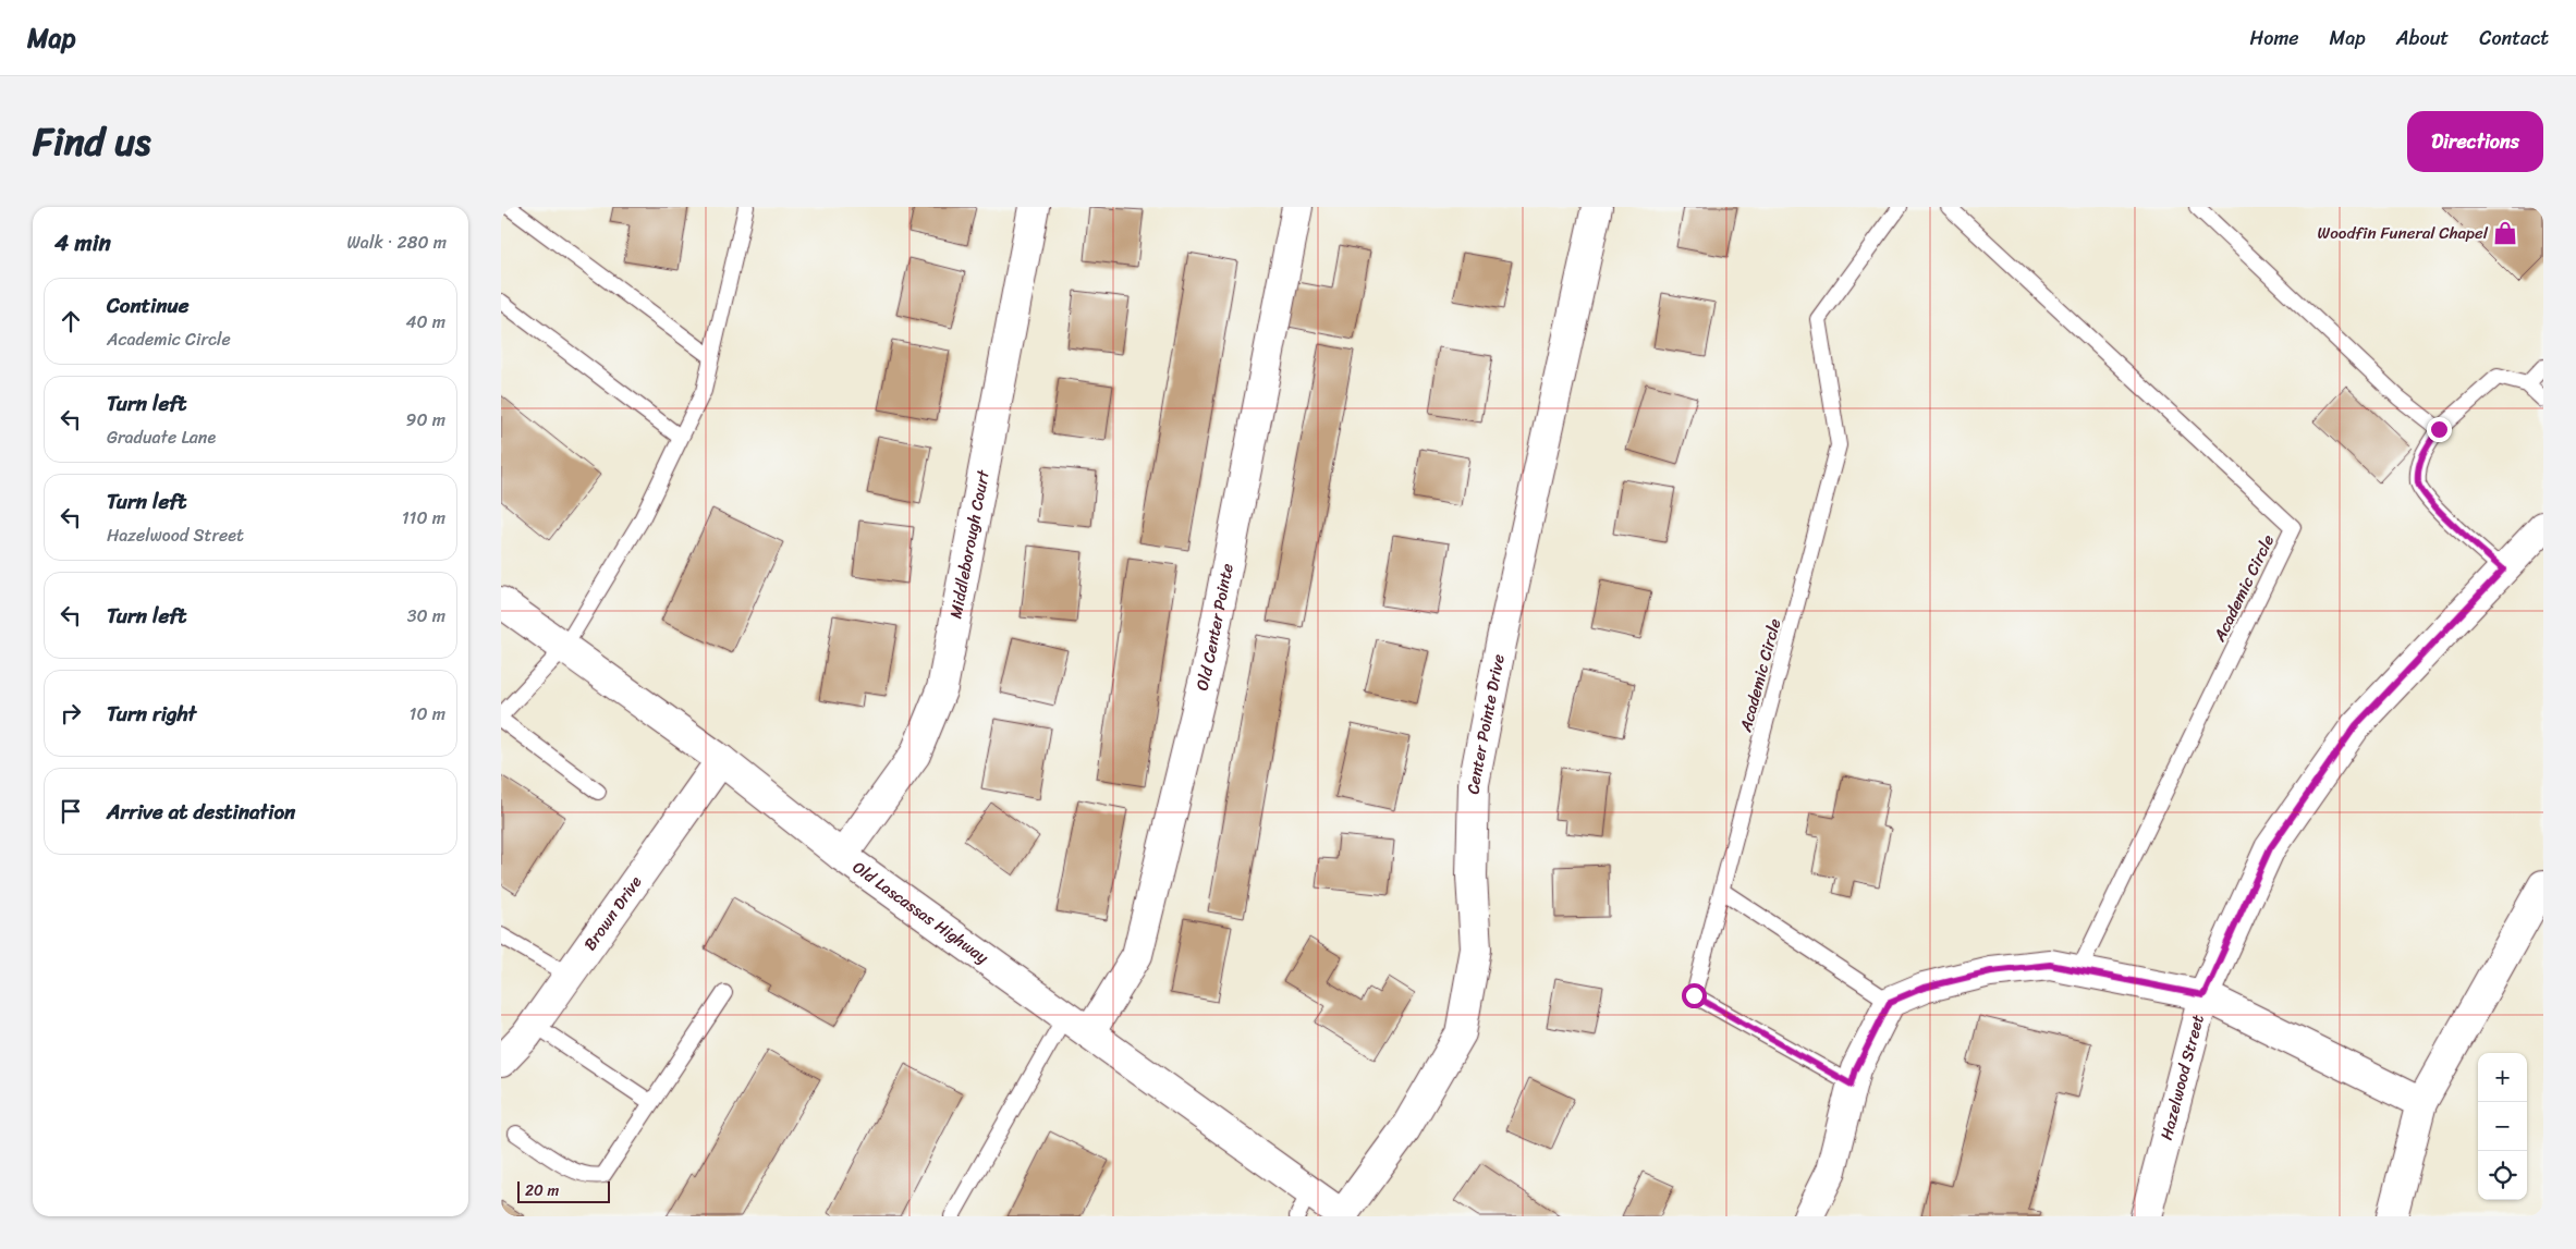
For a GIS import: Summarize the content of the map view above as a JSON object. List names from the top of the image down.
{
  "streets": {
    "street": [
      "Middleborough Court",
      "Old Center Pointe",
      "Center Pointe Drive",
      "Brown Drive",
      "Old Lascassas Highway",
      "Hazelwood Street"
    ],
    "lane": ["Academic Circle"]
  },
  "crossings": [
    ["Middleborough Court", "Old Lascassas Highway"],
    ["Old Center Pointe", "Old Lascassas Highway"],
    ["Center Pointe Drive", "Old Lascassas Highway"],
    ["Brown Drive", "Old Lascassas Highway"]
  ],
  "places": {
    "shop": ["Woodfin Funeral Chapel"]
  },
  "scale_bar": "20 m",
  "page": {
    "header": "Map",
    "nav": [
      "Home",
      "Map",
      "About",
      "Contact"
    ],
    "title": "Find us",
    "buttons": "Directions",
    "heading": ["4 min", "Walk · 280 m"],
    "list": [
      ["Continue", "Academic Circle", "40 m"],
      ["Turn left", "Graduate Lane", "90 m"],
      ["Turn left", "Hazelwood Street", "110 m"],
      ["Turn left", "30 m"],
      ["Turn right", "10 m"],
      "Arrive at destination"
    ],
    "map_buttons": ["+", "−"],
    "scale": "20 m"
  }
}
